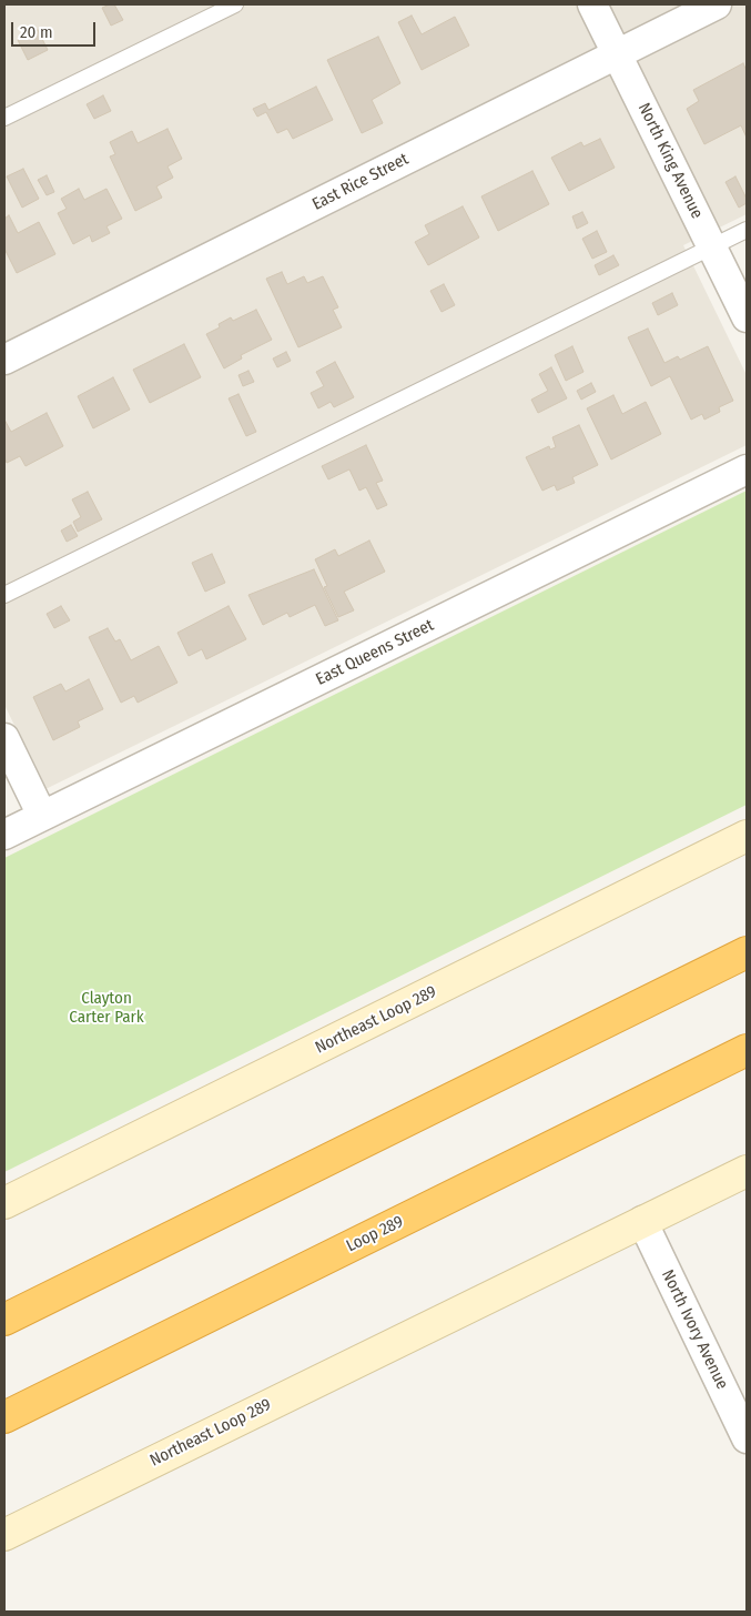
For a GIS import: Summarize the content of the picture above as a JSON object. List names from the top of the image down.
{
  "streets": {
    "highway": ["Loop 289"],
    "main road": ["Northeast Loop 289"],
    "street": [
      "North King Avenue",
      "East Rice Street",
      "East Queens Street",
      "North Ivory Avenue"
    ]
  },
  "crossings": [
    ["North King Avenue", "East Rice Street"],
    ["Northeast Loop 289", "North Ivory Avenue"]
  ],
  "parks": ["Clayton Carter Park"],
  "scale_bar": "20 m"
}
